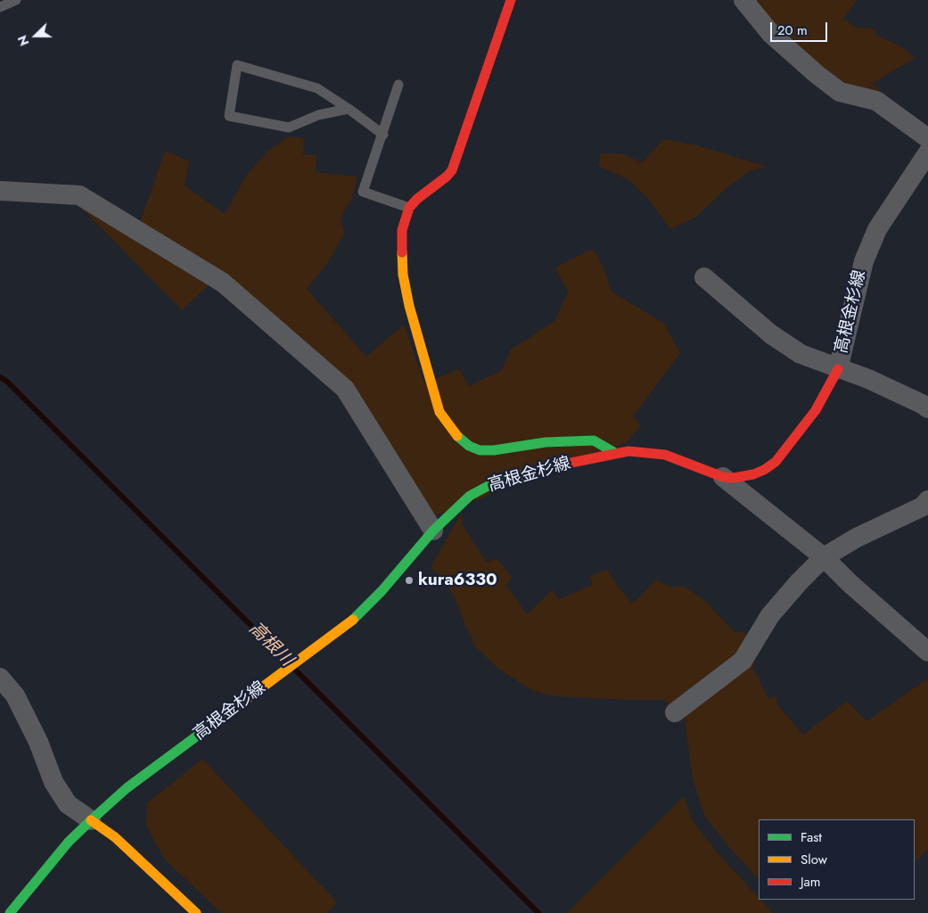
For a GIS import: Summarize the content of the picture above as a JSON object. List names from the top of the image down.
{
  "streets": {
    "street": ["高根金杉線"]
  },
  "water": ["高根川"],
  "places": ["kura6330"],
  "legend": ["Fast", "Slow", "Jam"],
  "scale_bar": "20 m",
  "north": "left"
}
